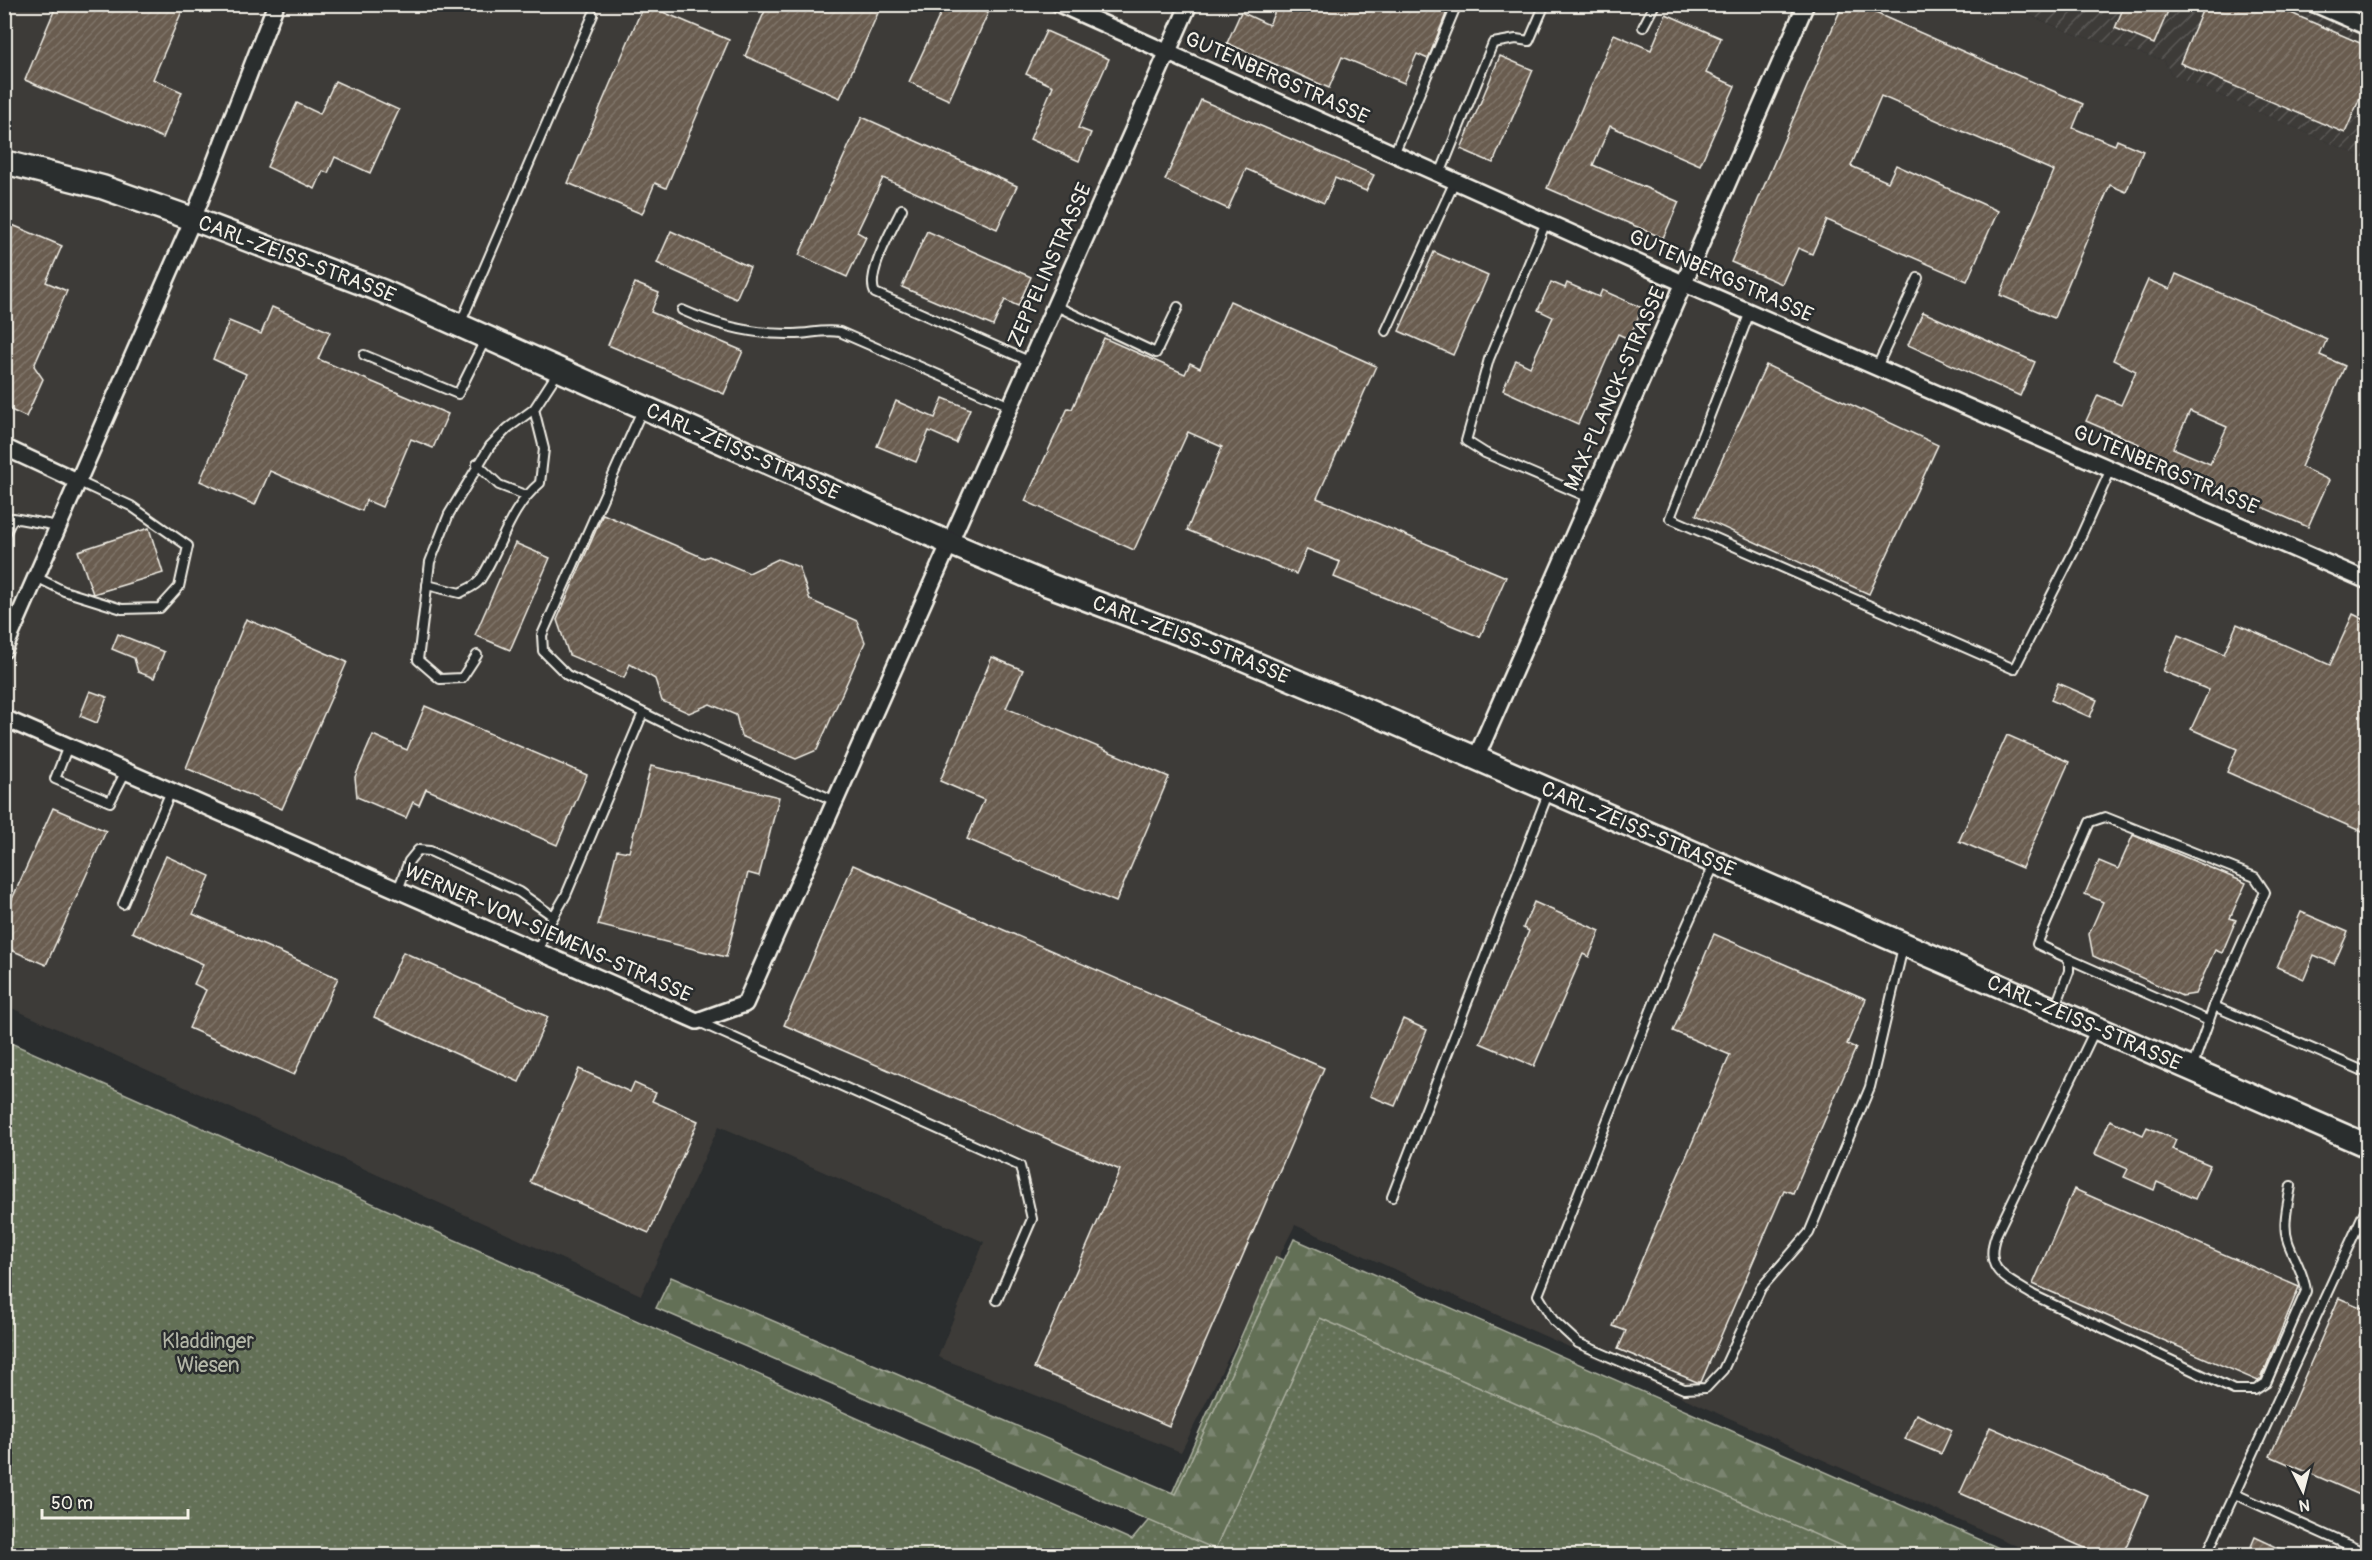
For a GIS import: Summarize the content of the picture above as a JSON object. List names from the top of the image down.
{
  "streets": {
    "main road": ["CARL-ZEISS-STRASSE"],
    "street": [
      "GUTENBERGSTRASSE",
      "ZEPPELINSTRASSE",
      "MAX-PLANCK-STRASSE",
      "WERNER-VON-SIEMENS-STRASSE"
    ]
  },
  "crossings": [
    ["GUTENBERGSTRASSE", "ZEPPELINSTRASSE"],
    ["GUTENBERGSTRASSE", "MAX-PLANCK-STRASSE"],
    ["CARL-ZEISS-STRASSE", "ZEPPELINSTRASSE"],
    ["CARL-ZEISS-STRASSE", "MAX-PLANCK-STRASSE"],
    ["CARL-ZEISS-STRASSE", "WERNER-VON-SIEMENS-STRASSE"],
    ["ZEPPELINSTRASSE", "WERNER-VON-SIEMENS-STRASSE"]
  ],
  "parks": ["Kladdinger Wiesen"],
  "scale_bar": "50 m",
  "north": "bottom"
}
